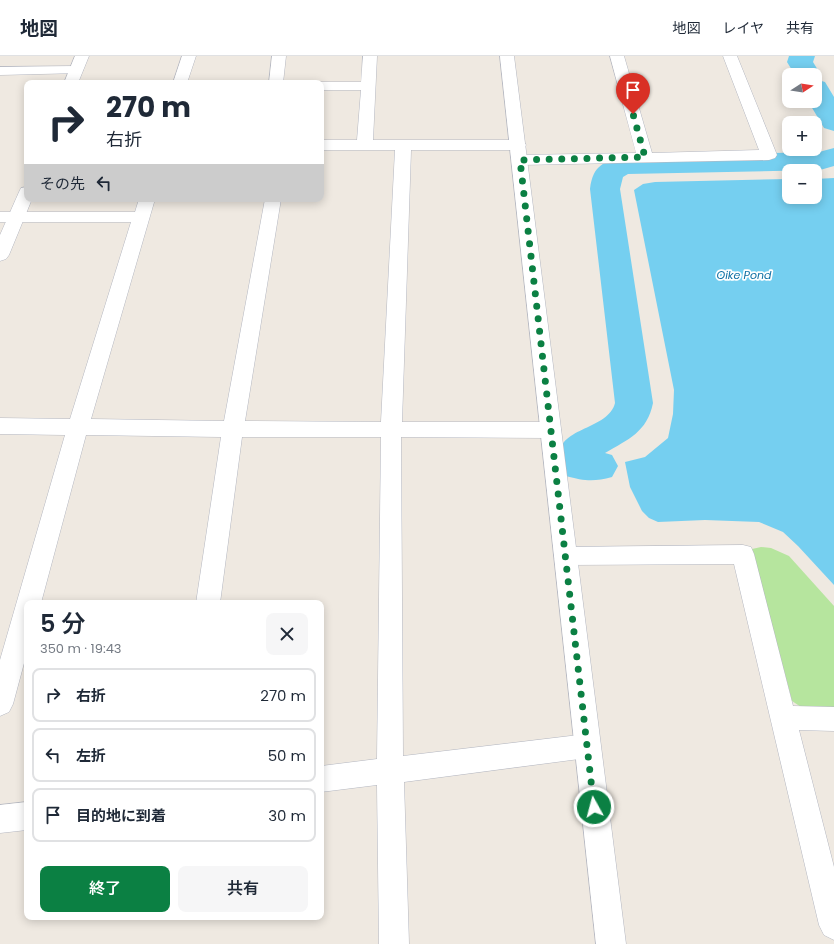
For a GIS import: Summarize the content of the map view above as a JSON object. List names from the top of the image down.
{
  "water": ["Oike Pond"],
  "north": "right",
  "page": {
    "header": "地図",
    "nav": ["地図", "レイヤ", "共有"],
    "map_buttons": ["+", "−"],
    "turn": ["270 m", "右折"],
    "then": "その先",
    "heading": ["5 分", "350 m · 19:43"],
    "list": [
      {
        "name": "右折",
        "value": "270 m"
      },
      {
        "name": "左折",
        "value": "50 m"
      },
      {
        "name": "目的地に到着",
        "value": "30 m"
      }
    ],
    "buttons": ["終了", "共有"]
  }
}
